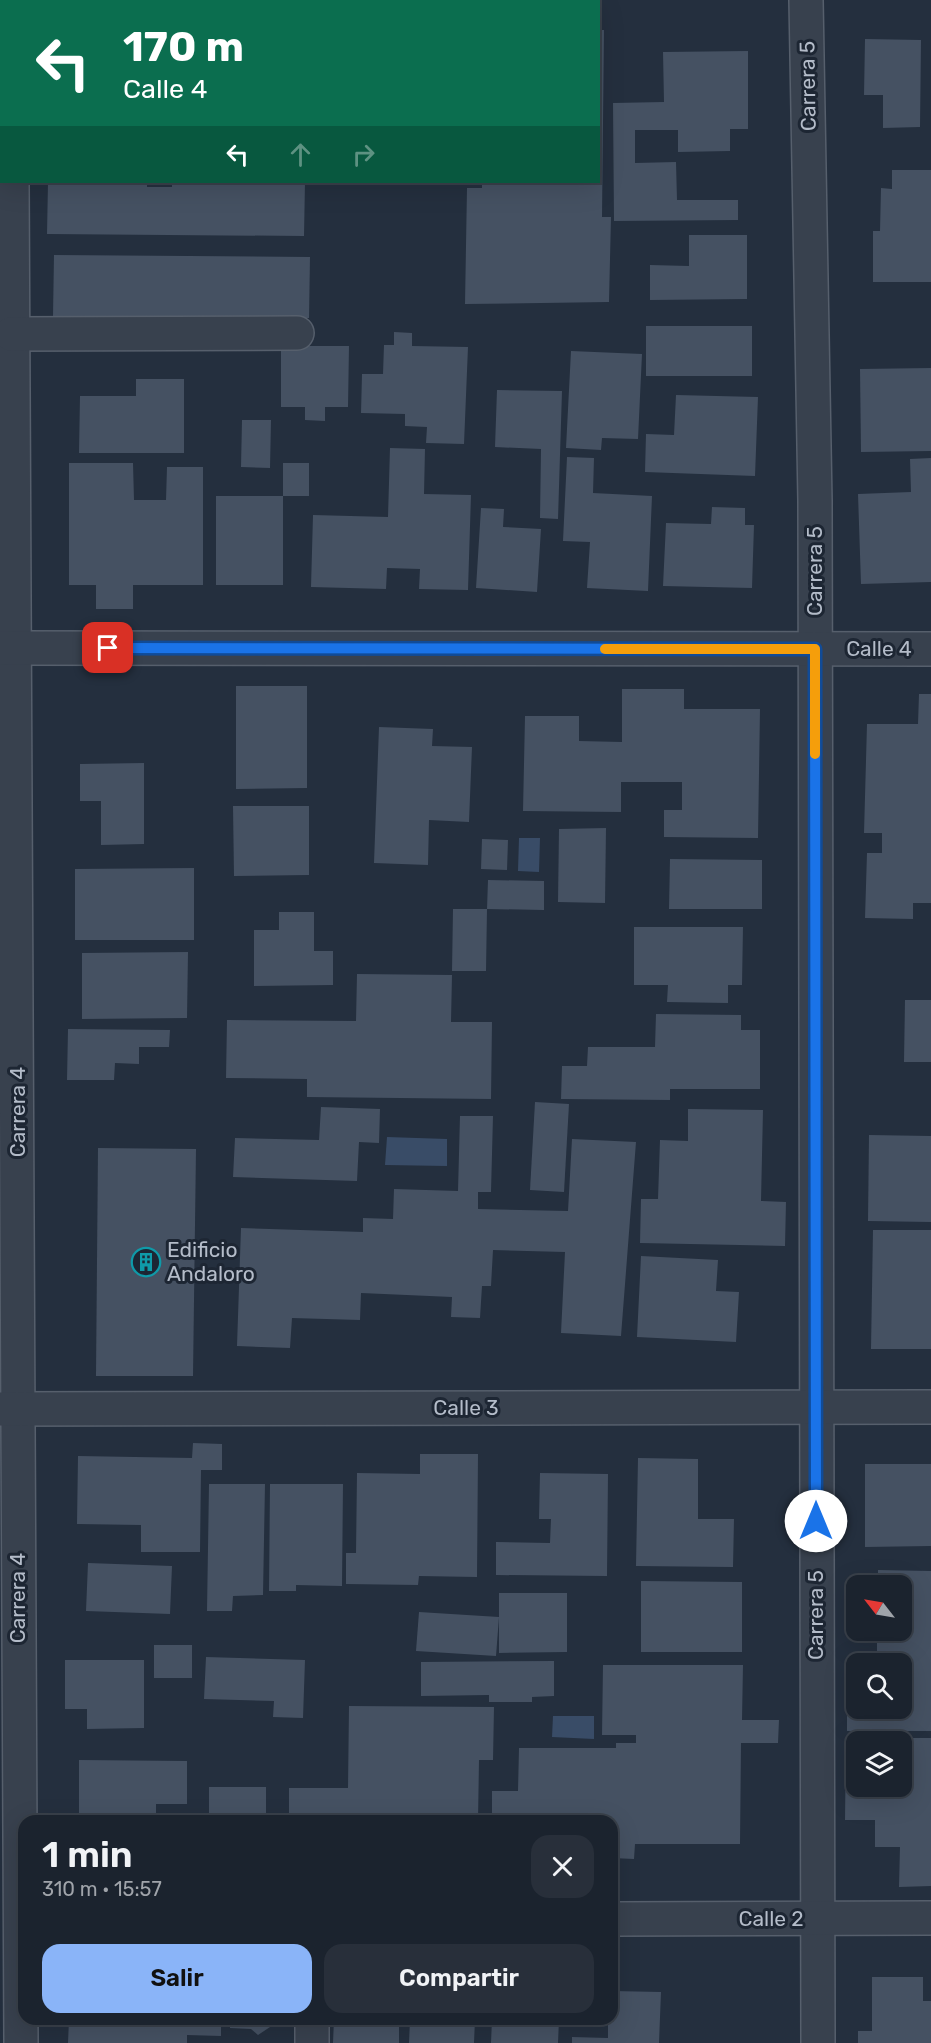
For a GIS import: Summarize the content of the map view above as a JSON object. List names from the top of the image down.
{
  "streets": {
    "street": [
      "Carrera 5",
      "Calle 4",
      "Carrera 4",
      "Calle 3",
      "Calle 2"
    ]
  },
  "crossings": [
    ["Carrera 5", "Calle 4"],
    ["Carrera 5", "Calle 3"],
    ["Carrera 5", "Calle 2"],
    ["Calle 4", "Carrera 4"],
    ["Carrera 4", "Calle 3"]
  ],
  "places": {
    "building": ["Edificio Andaloro"]
  },
  "north": "top left",
  "page": {
    "turn": ["170 m", "Calle 4"],
    "heading": ["1 min", "310 m · 15:57"],
    "buttons": ["Salir", "Compartir"]
  }
}
